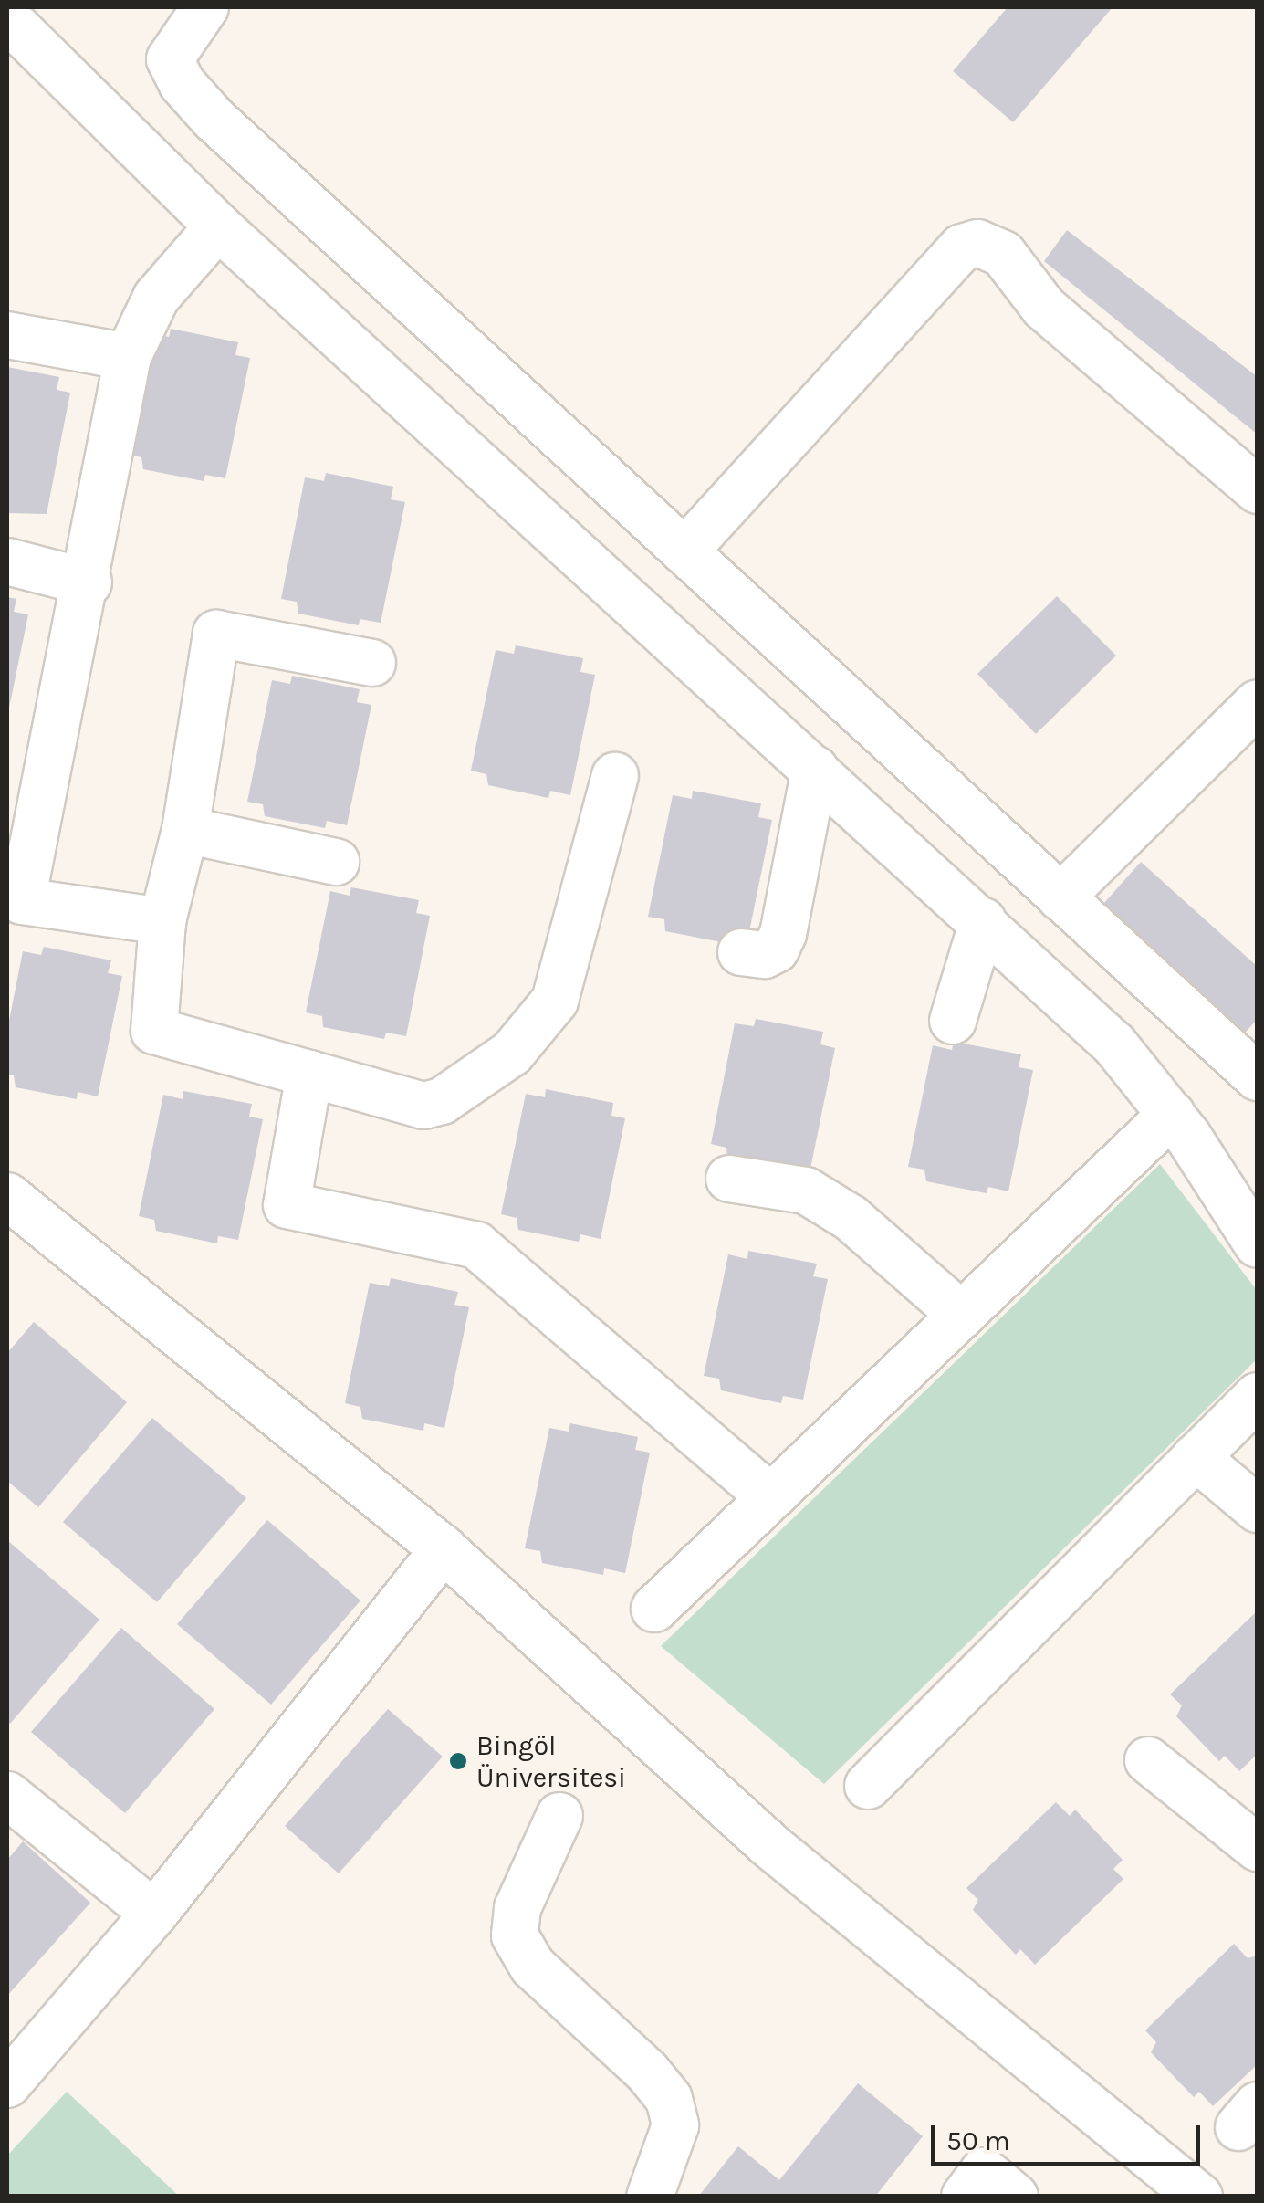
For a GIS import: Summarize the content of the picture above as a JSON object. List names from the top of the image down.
{
  "places": ["Bingöl Üniversitesi"],
  "scale_bar": "50 m"
}
